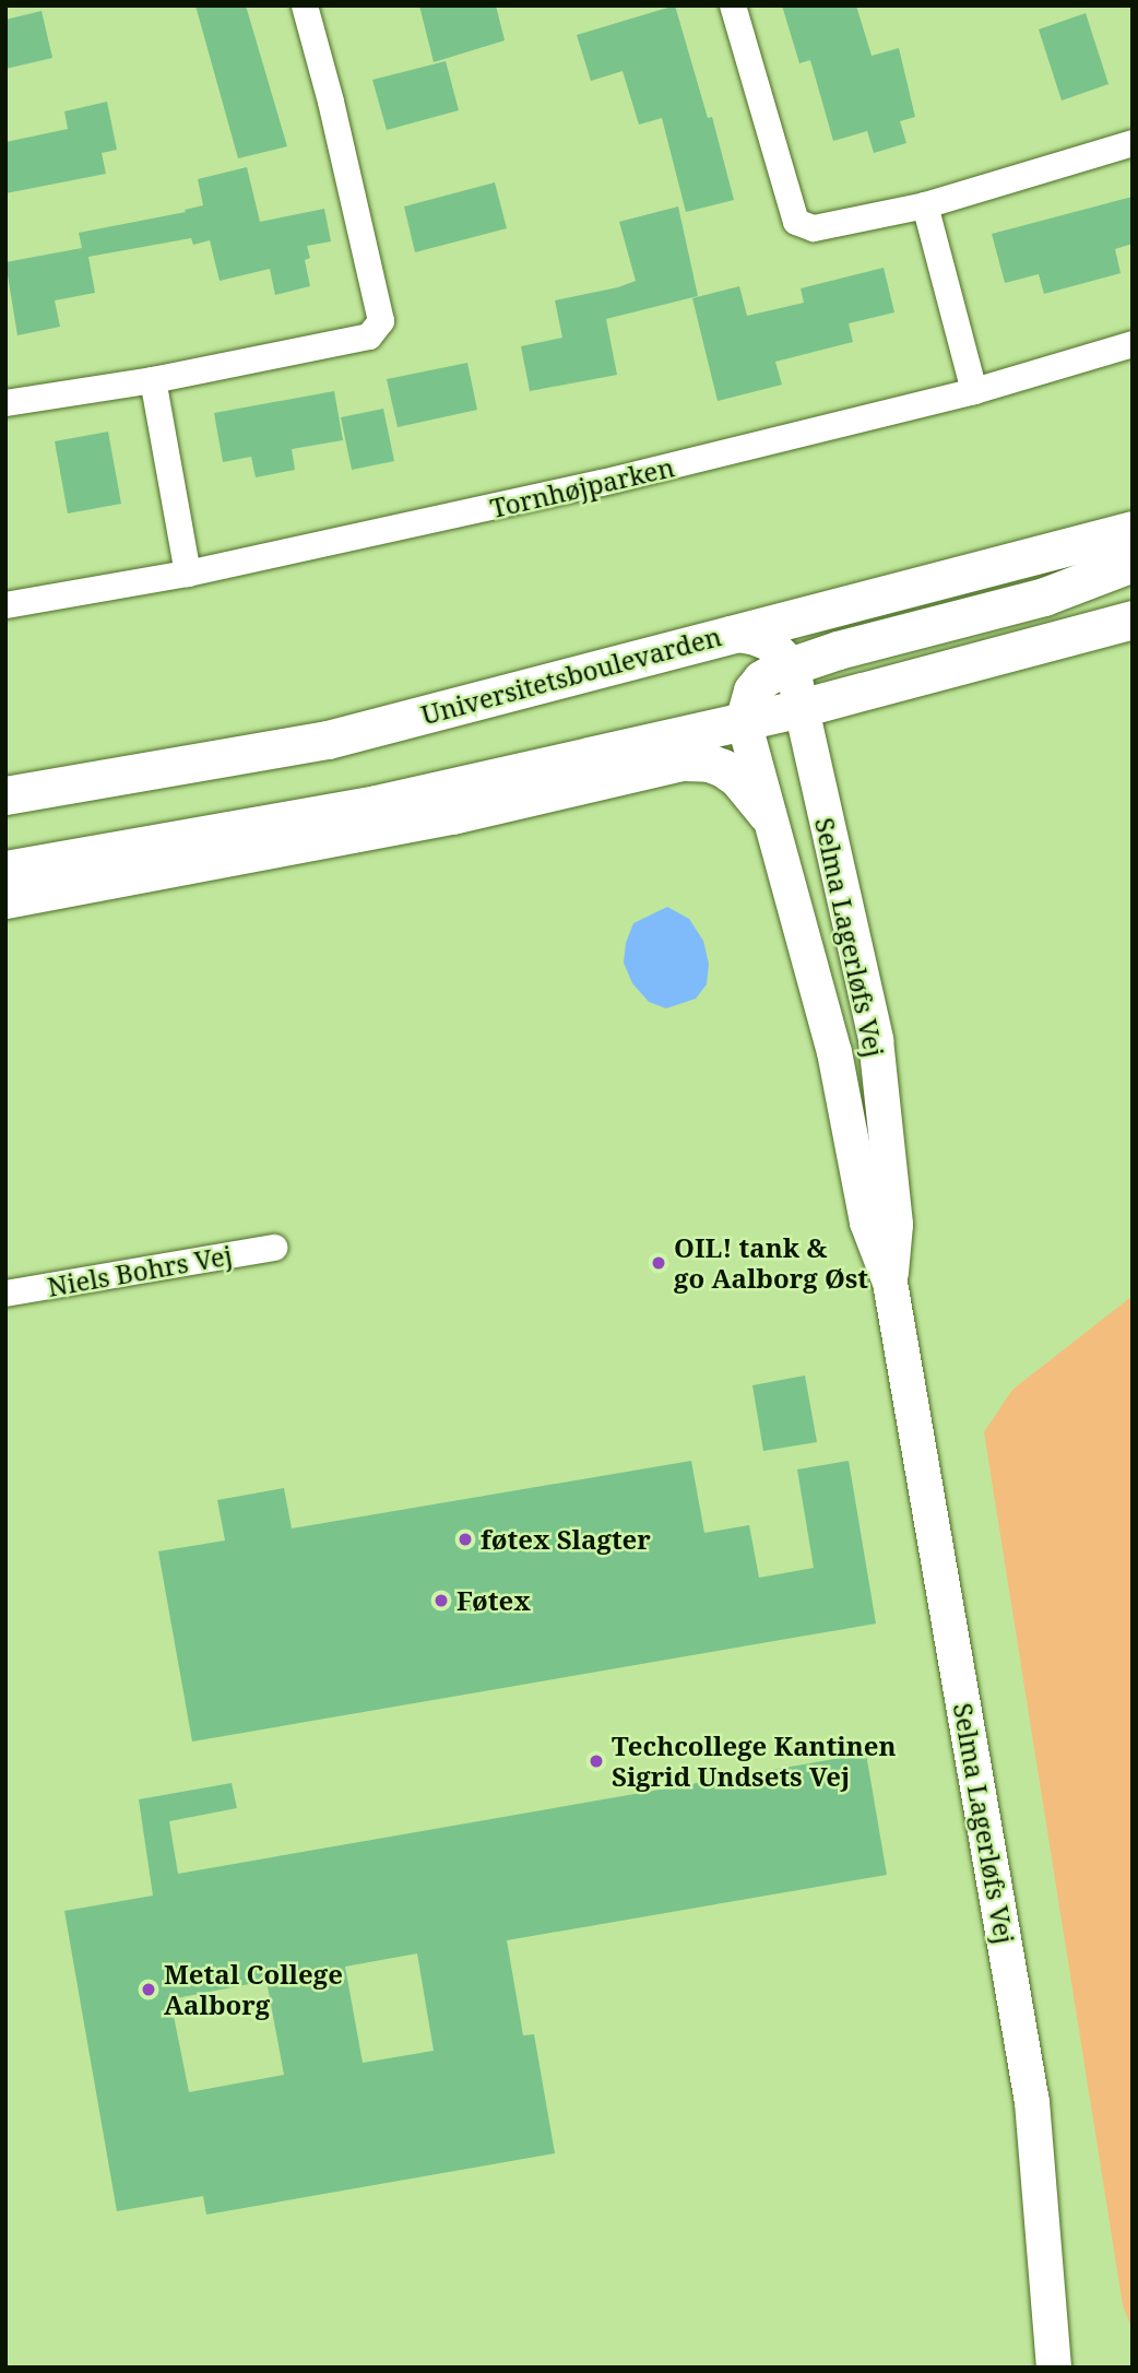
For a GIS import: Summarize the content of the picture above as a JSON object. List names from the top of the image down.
{
  "streets": {
    "main road": ["Universitetsboulevarden"],
    "street": ["Tornhøjparken", "Selma Lagerløfs Vej", "Niels Bohrs Vej"]
  },
  "places": [
    "OIL! tank & go Aalborg Øst",
    "føtex Slagter",
    "Føtex",
    "Techcollege Kantinen Sigrid Undsets Vej",
    "Metal College Aalborg"
  ]
}
